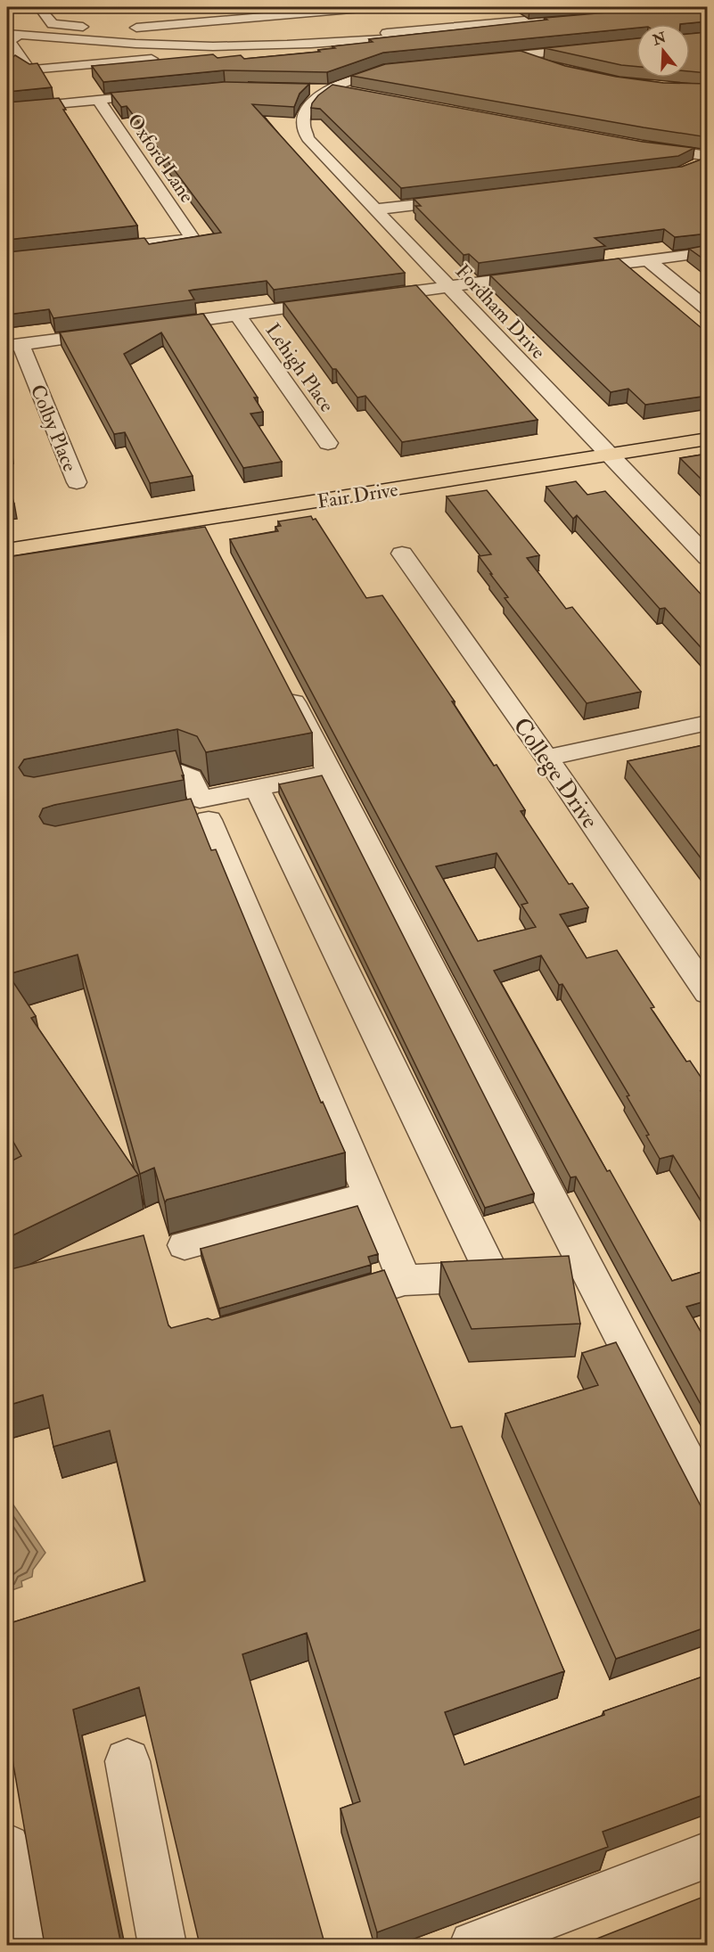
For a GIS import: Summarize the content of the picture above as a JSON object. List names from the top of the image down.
{
  "streets": {
    "main road": ["Fair Drive"],
    "street": [
      "Oxford Lane",
      "Fordham Drive",
      "Lehigh Place",
      "Colby Place",
      "College Drive"
    ]
  },
  "crossings": [
    ["Fordham Drive", "Fair Drive"]
  ],
  "north": "top"
}
